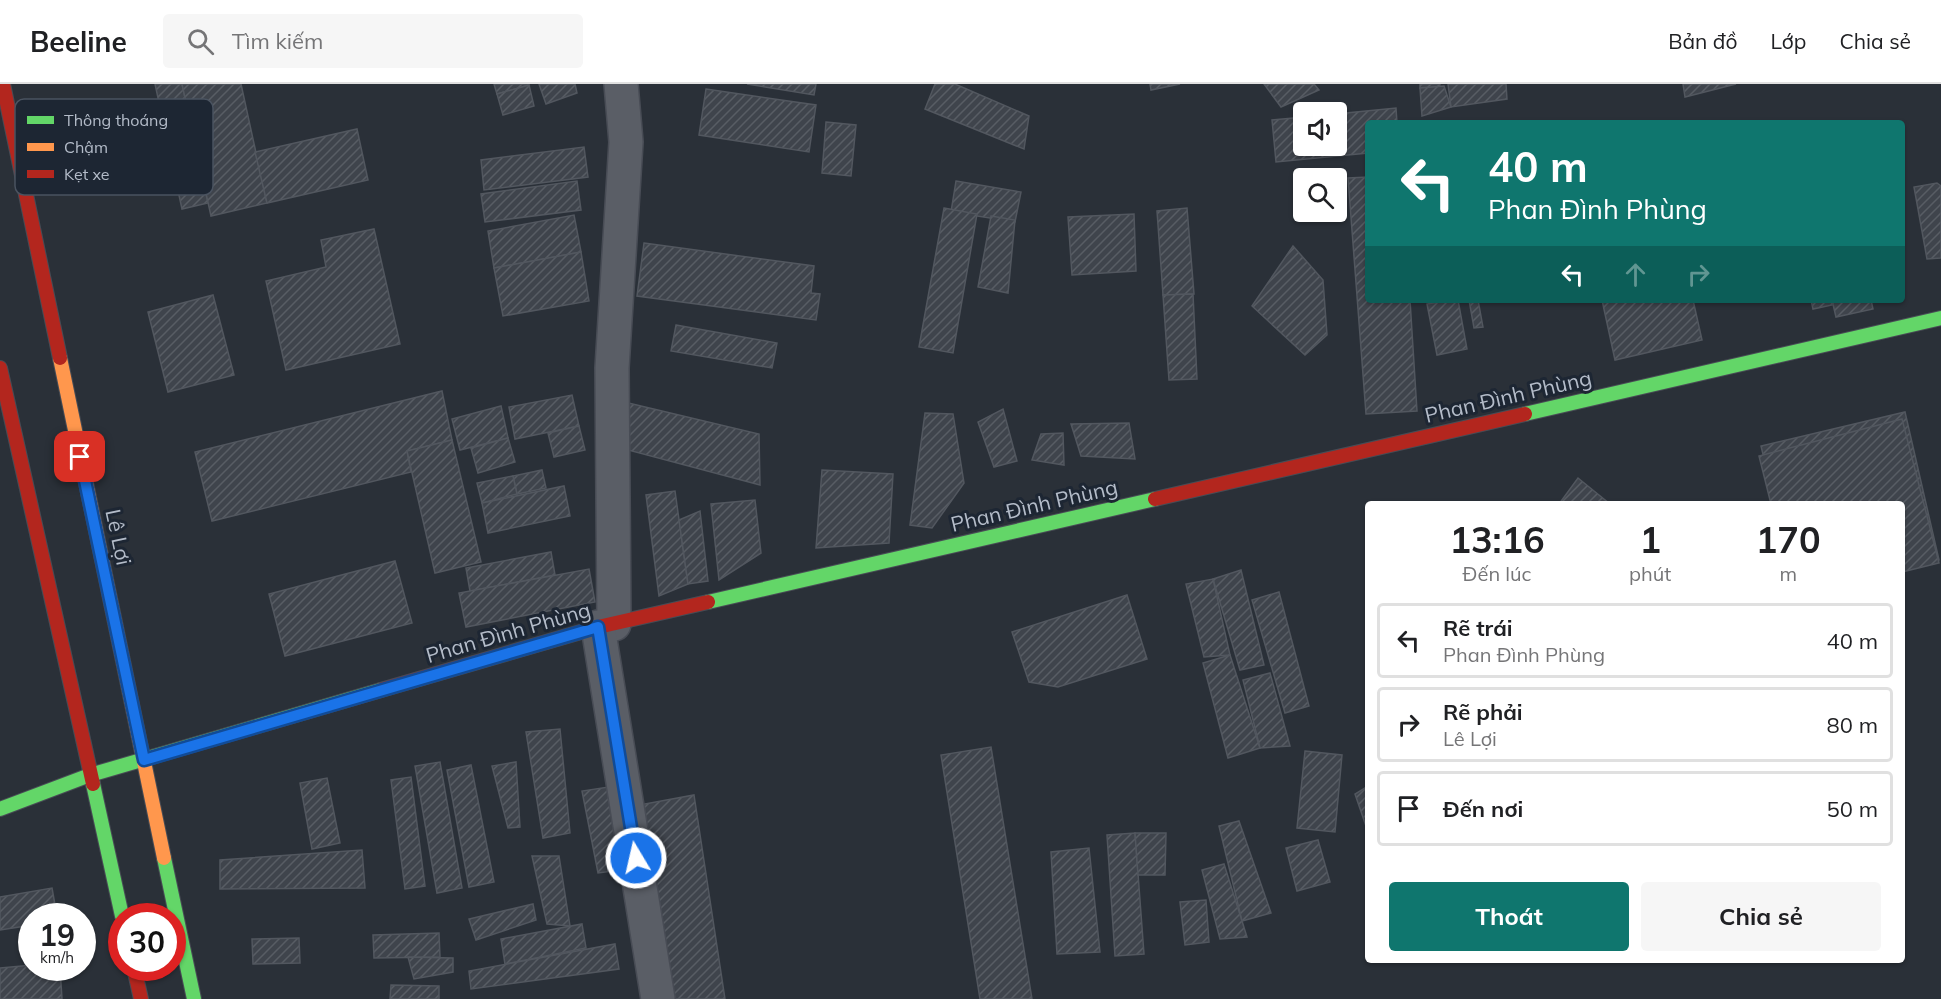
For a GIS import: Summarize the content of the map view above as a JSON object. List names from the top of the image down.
{
  "streets": {
    "street": ["Phan Đình Phùng", "Lê Lợi"]
  },
  "crossings": [
    ["Phan Đình Phùng", "Lê Lợi"]
  ],
  "legend": ["Thông thoáng", "Chậm", "Kẹt xe"],
  "page": {
    "header": "Beeline",
    "search": "Tìm kiếm",
    "nav": ["Bản đồ", "Lớp", "Chia sẻ"],
    "turn": ["40 m", "Phan Đình Phùng"],
    "eta": [
      "13:16",
      "Đến lúc",
      "1",
      "phút",
      "170",
      "m"
    ],
    "list": [
      {
        "name": "Rẽ trái",
        "note": "Phan Đình Phùng",
        "value": "40 m"
      },
      {
        "name": "Rẽ phải",
        "note": "Lê Lợi",
        "value": "80 m"
      },
      {
        "name": "Đến nơi",
        "value": "50 m"
      }
    ],
    "buttons": ["Thoát", "Chia sẻ"],
    "speed": "19 km/h",
    "limit": "30"
  }
}
